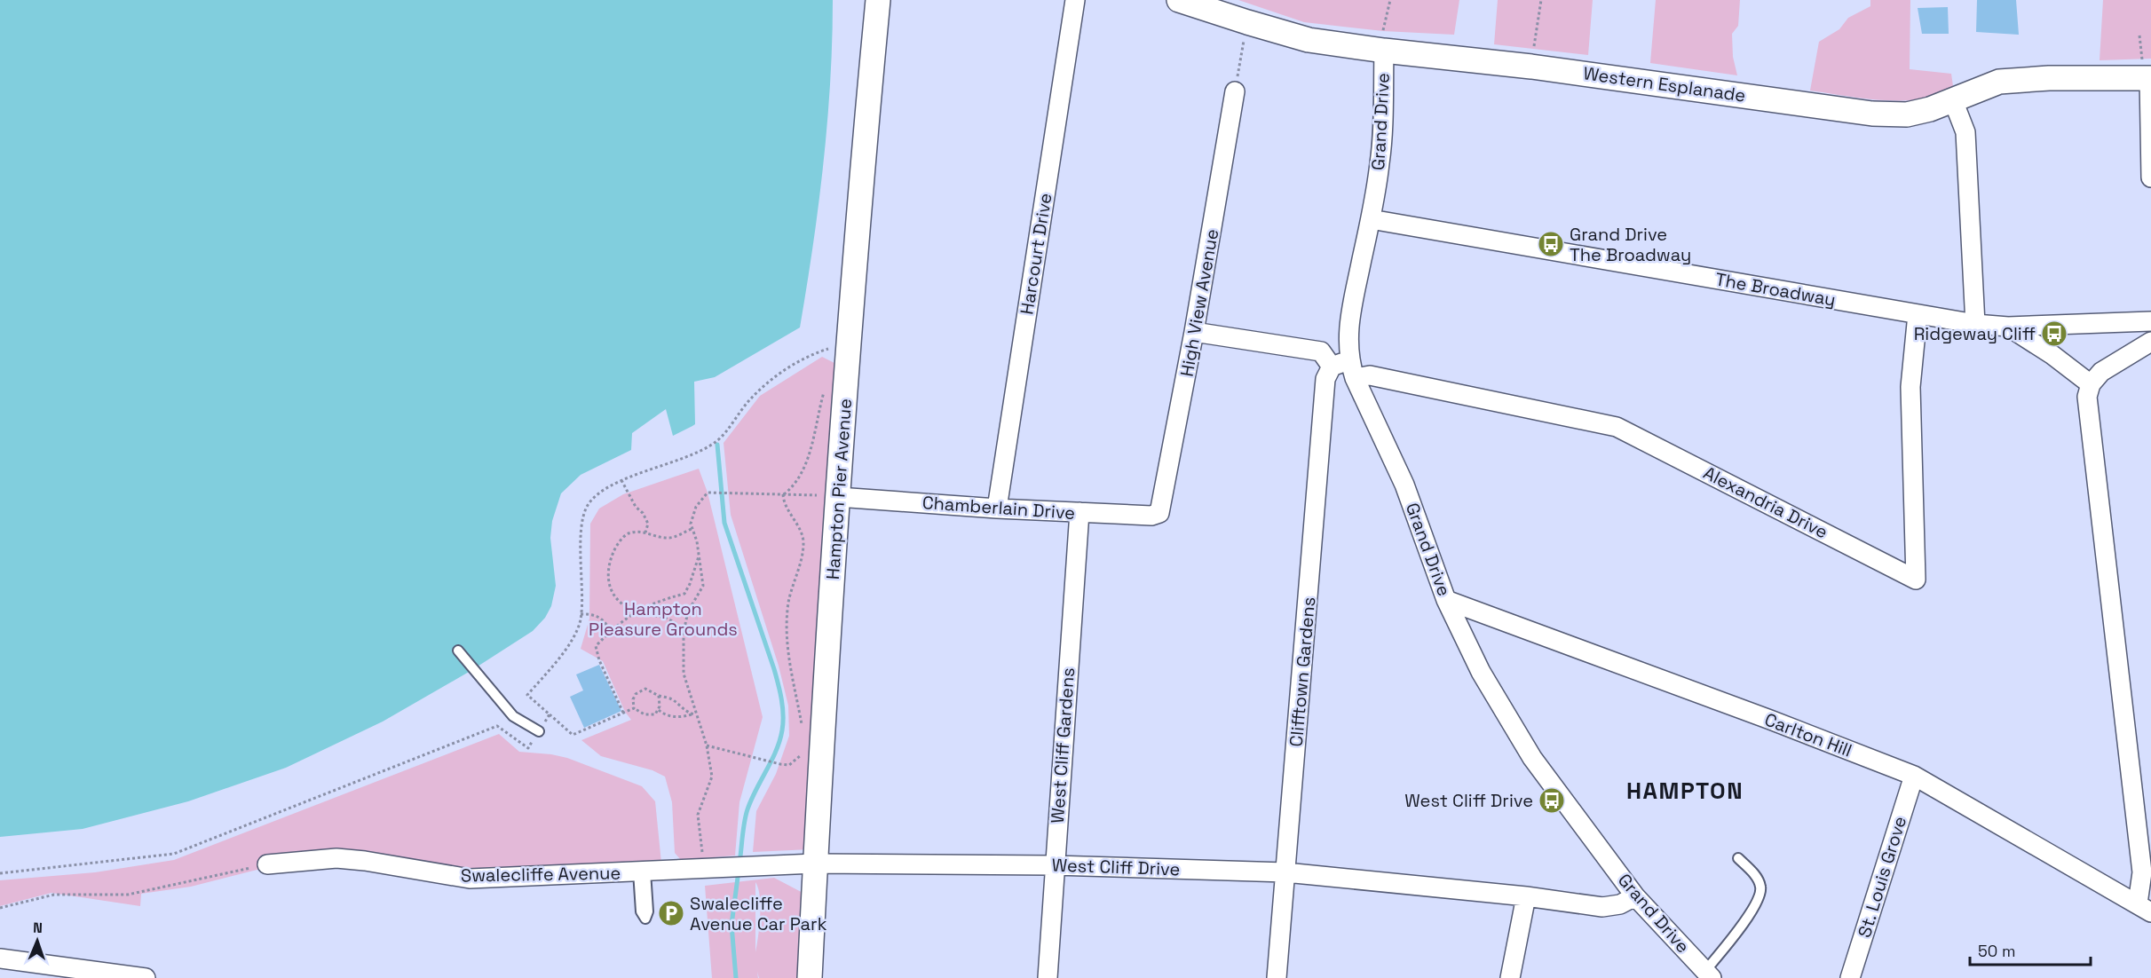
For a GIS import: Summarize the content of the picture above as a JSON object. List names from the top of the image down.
{
  "streets": {
    "street": [
      "Western Esplanade",
      "Grand Drive",
      "Harcourt Drive",
      "The Broadway",
      "High View Avenue",
      "Hampton Pier Avenue",
      "Alexandria Drive",
      "Chamberlain Drive",
      "Clifftown Gardens",
      "Carlton Hill",
      "West Cliff Gardens",
      "West Cliff Drive",
      "Swalecliffe Avenue",
      "St. Louis Grove"
    ]
  },
  "crossings": [
    ["Western Esplanade", "Grand Drive"],
    ["Grand Drive", "The Broadway"],
    ["Grand Drive", "Alexandria Drive"],
    ["Grand Drive", "Carlton Hill"],
    ["Grand Drive", "West Cliff Drive"],
    ["Harcourt Drive", "Chamberlain Drive"],
    ["The Broadway", "Alexandria Drive"],
    ["High View Avenue", "Chamberlain Drive"],
    ["Hampton Pier Avenue", "Chamberlain Drive"],
    ["Hampton Pier Avenue", "West Cliff Drive"],
    ["Hampton Pier Avenue", "Swalecliffe Avenue"],
    ["Chamberlain Drive", "West Cliff Gardens"],
    ["Clifftown Gardens", "West Cliff Drive"],
    ["Carlton Hill", "St. Louis Grove"],
    ["West Cliff Gardens", "West Cliff Drive"],
    ["West Cliff Drive", "Swalecliffe Avenue"]
  ],
  "districts": ["HAMPTON"],
  "parks": ["Hampton Pleasure Grounds"],
  "places": {
    "bus stop": ["Grand Drive The Broadway", "Ridgeway Cliff", "West Cliff Drive"],
    "parking": ["Swalecliffe Avenue Car Park"]
  },
  "scale_bar": "50 m",
  "north": "top"
}
